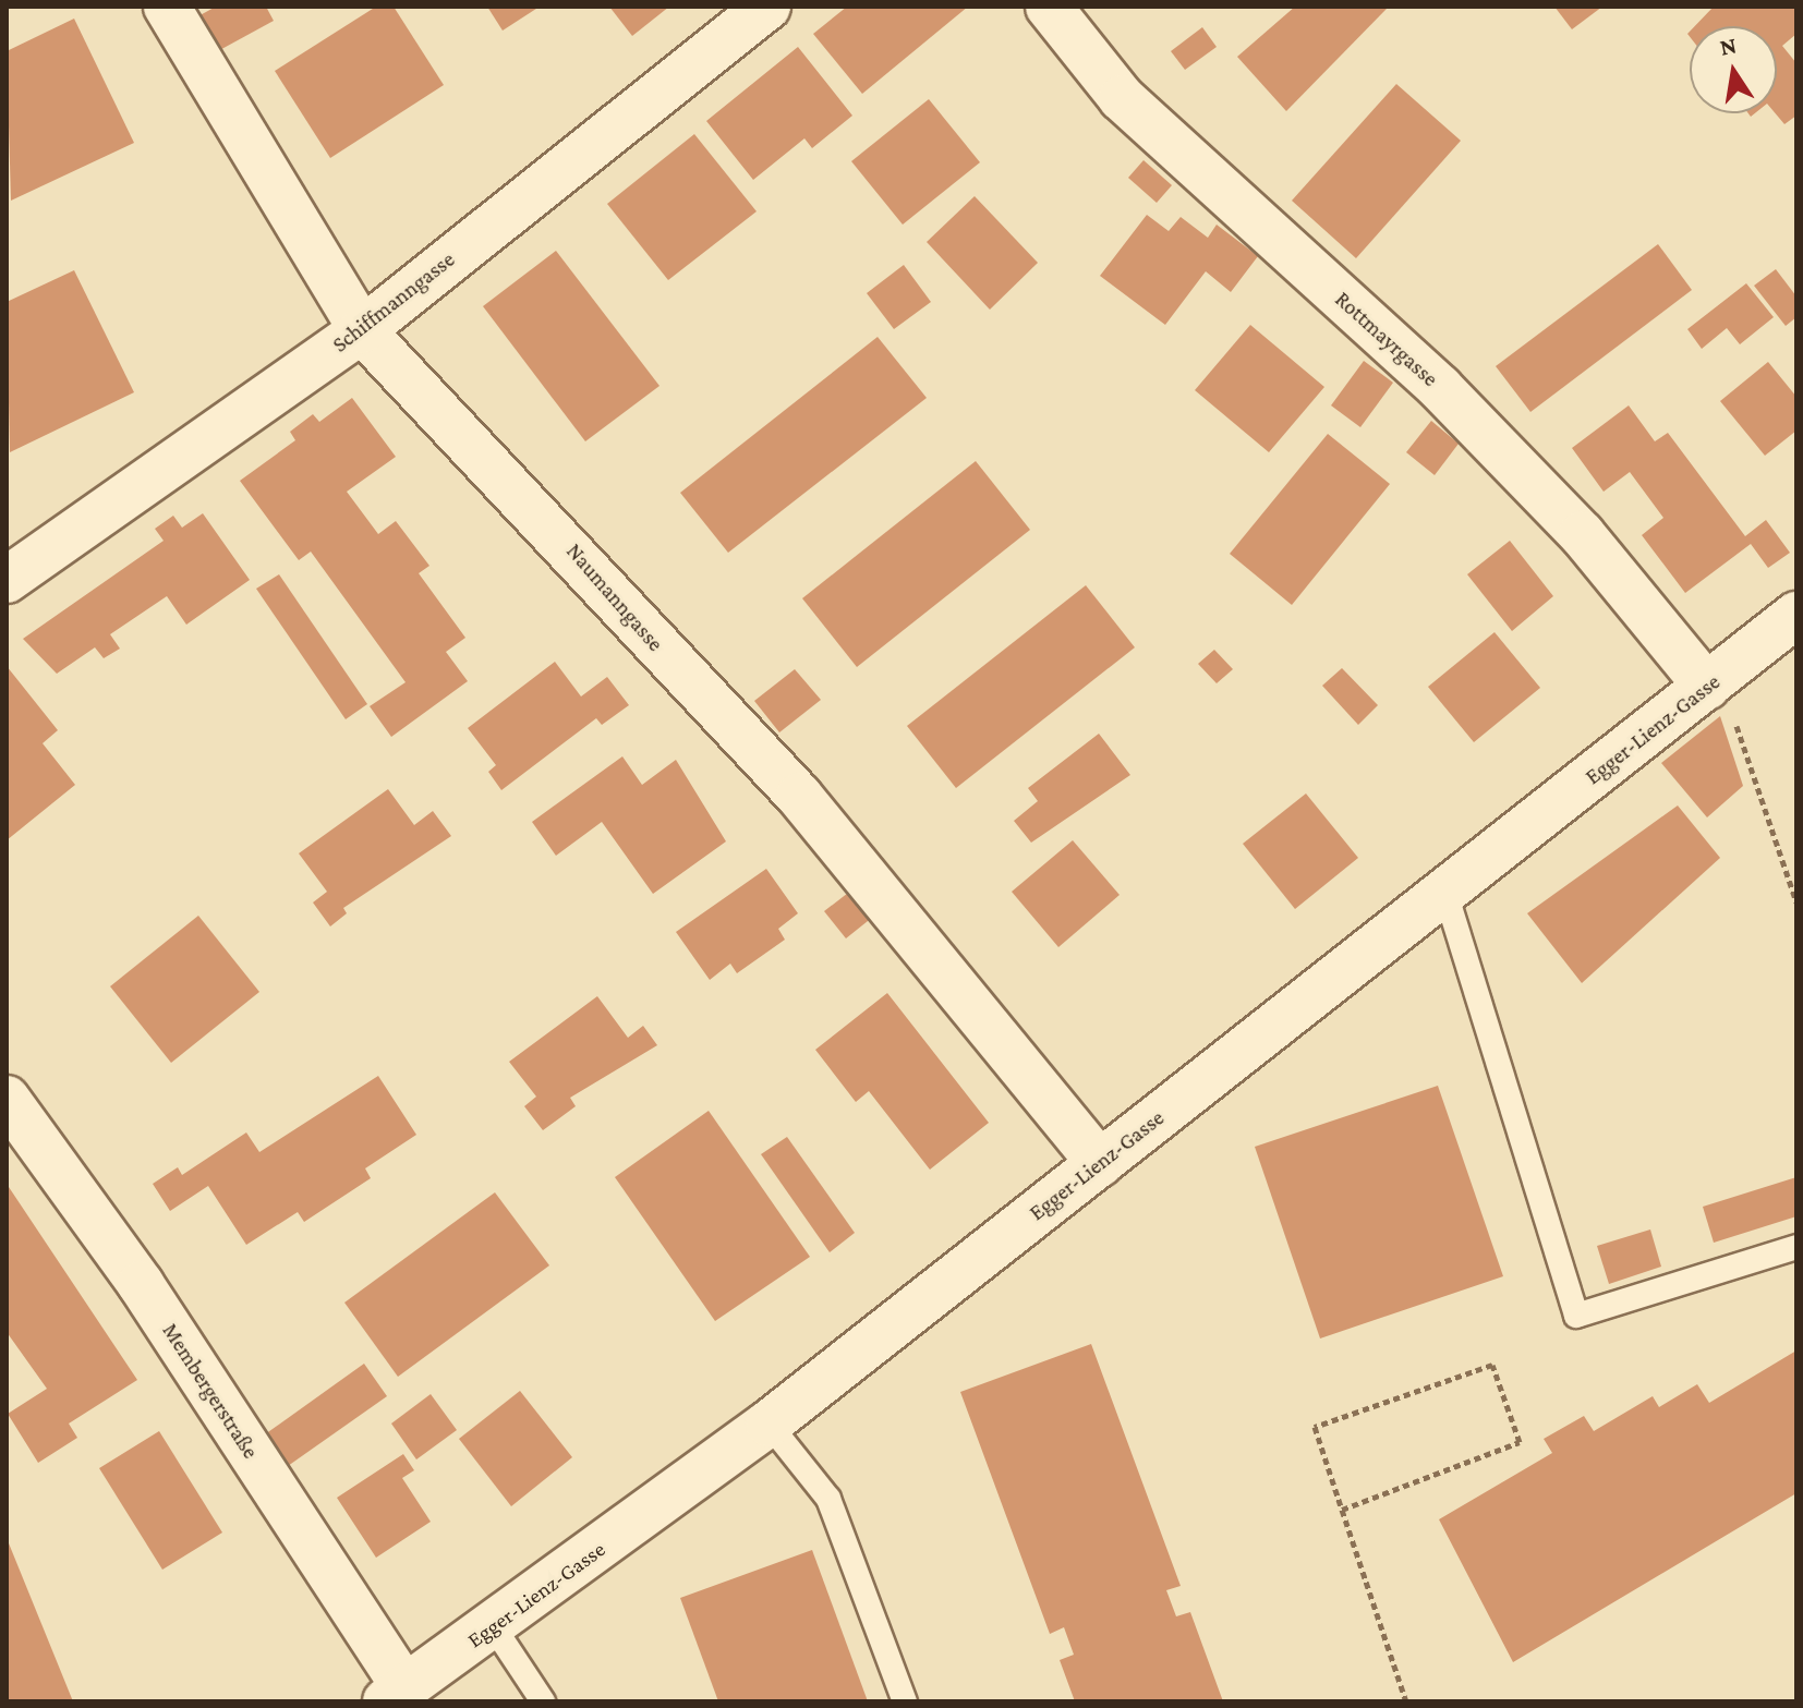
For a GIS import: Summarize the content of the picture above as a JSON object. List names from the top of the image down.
{
  "streets": {
    "street": [
      "Schiffmanngasse",
      "Rottmayrgasse",
      "Naumanngasse",
      "Egger-Lienz-Gasse",
      "Membergerstraße"
    ]
  },
  "crossings": [
    ["Schiffmanngasse", "Naumanngasse"],
    ["Rottmayrgasse", "Egger-Lienz-Gasse"],
    ["Naumanngasse", "Egger-Lienz-Gasse"],
    ["Egger-Lienz-Gasse", "Membergerstraße"]
  ],
  "north": "top"
}
